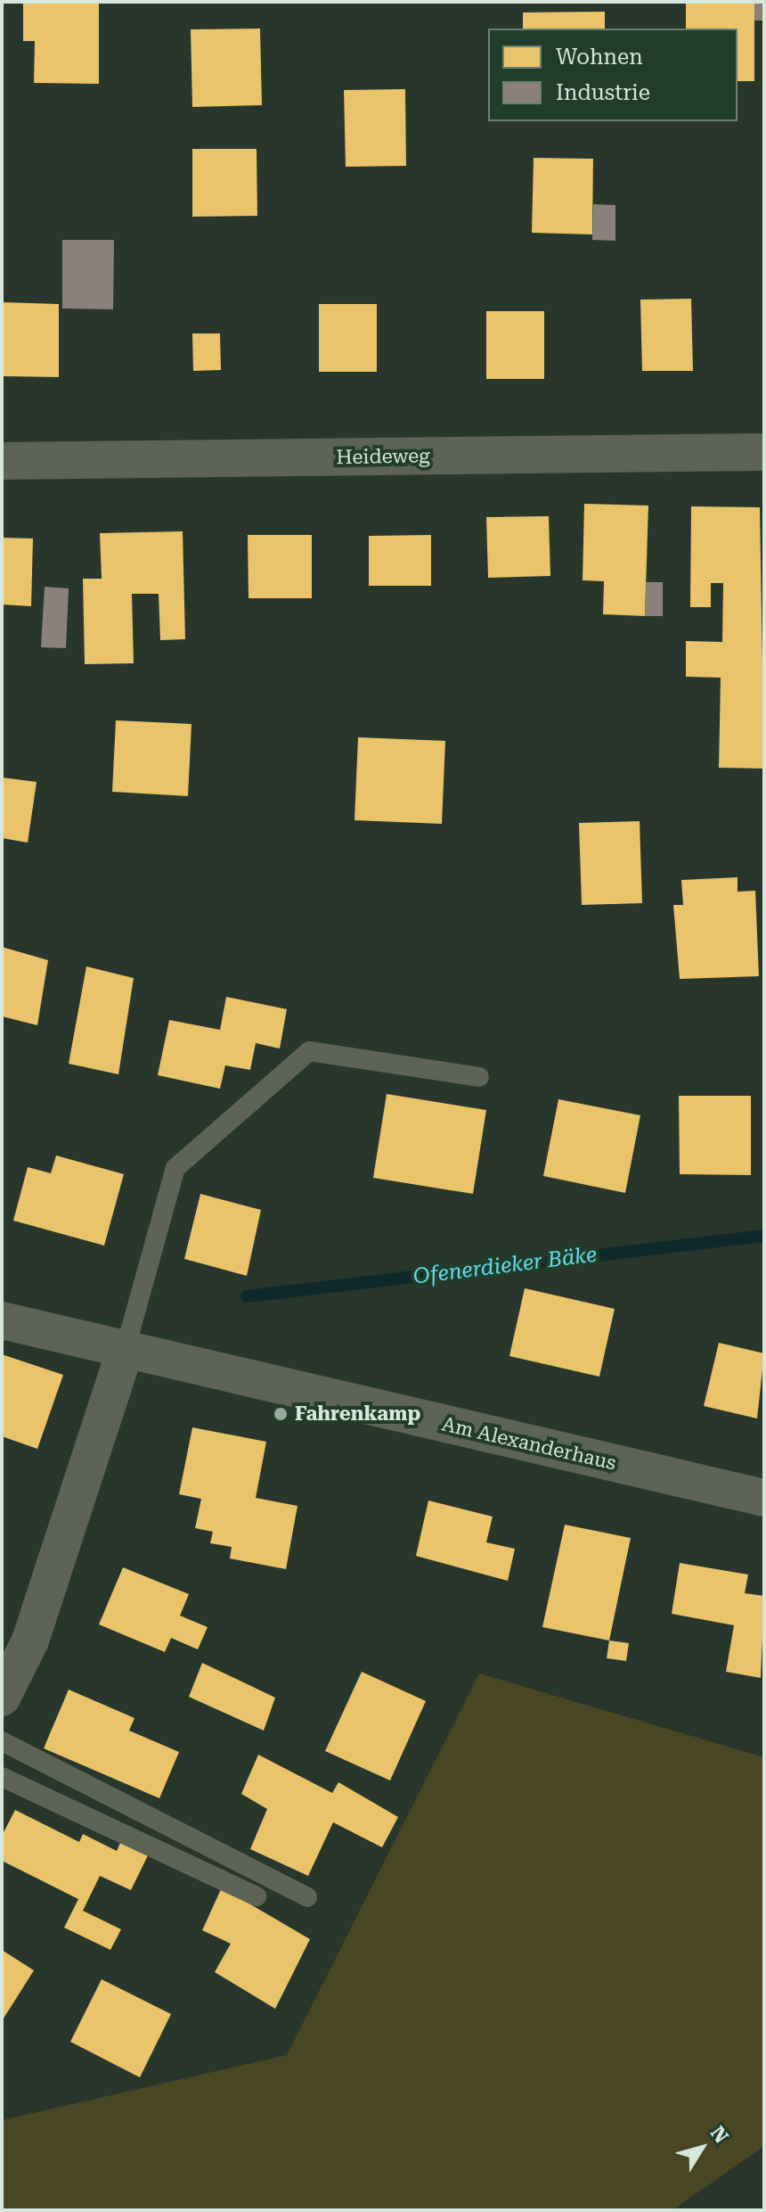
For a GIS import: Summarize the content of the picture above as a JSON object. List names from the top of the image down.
{
  "streets": {
    "street": ["Heideweg", "Am Alexanderhaus"]
  },
  "water": ["Ofenerdieker Bäke"],
  "places": ["Fahrenkamp"],
  "legend": ["Wohnen", "Industrie"],
  "north": "top right"
}
